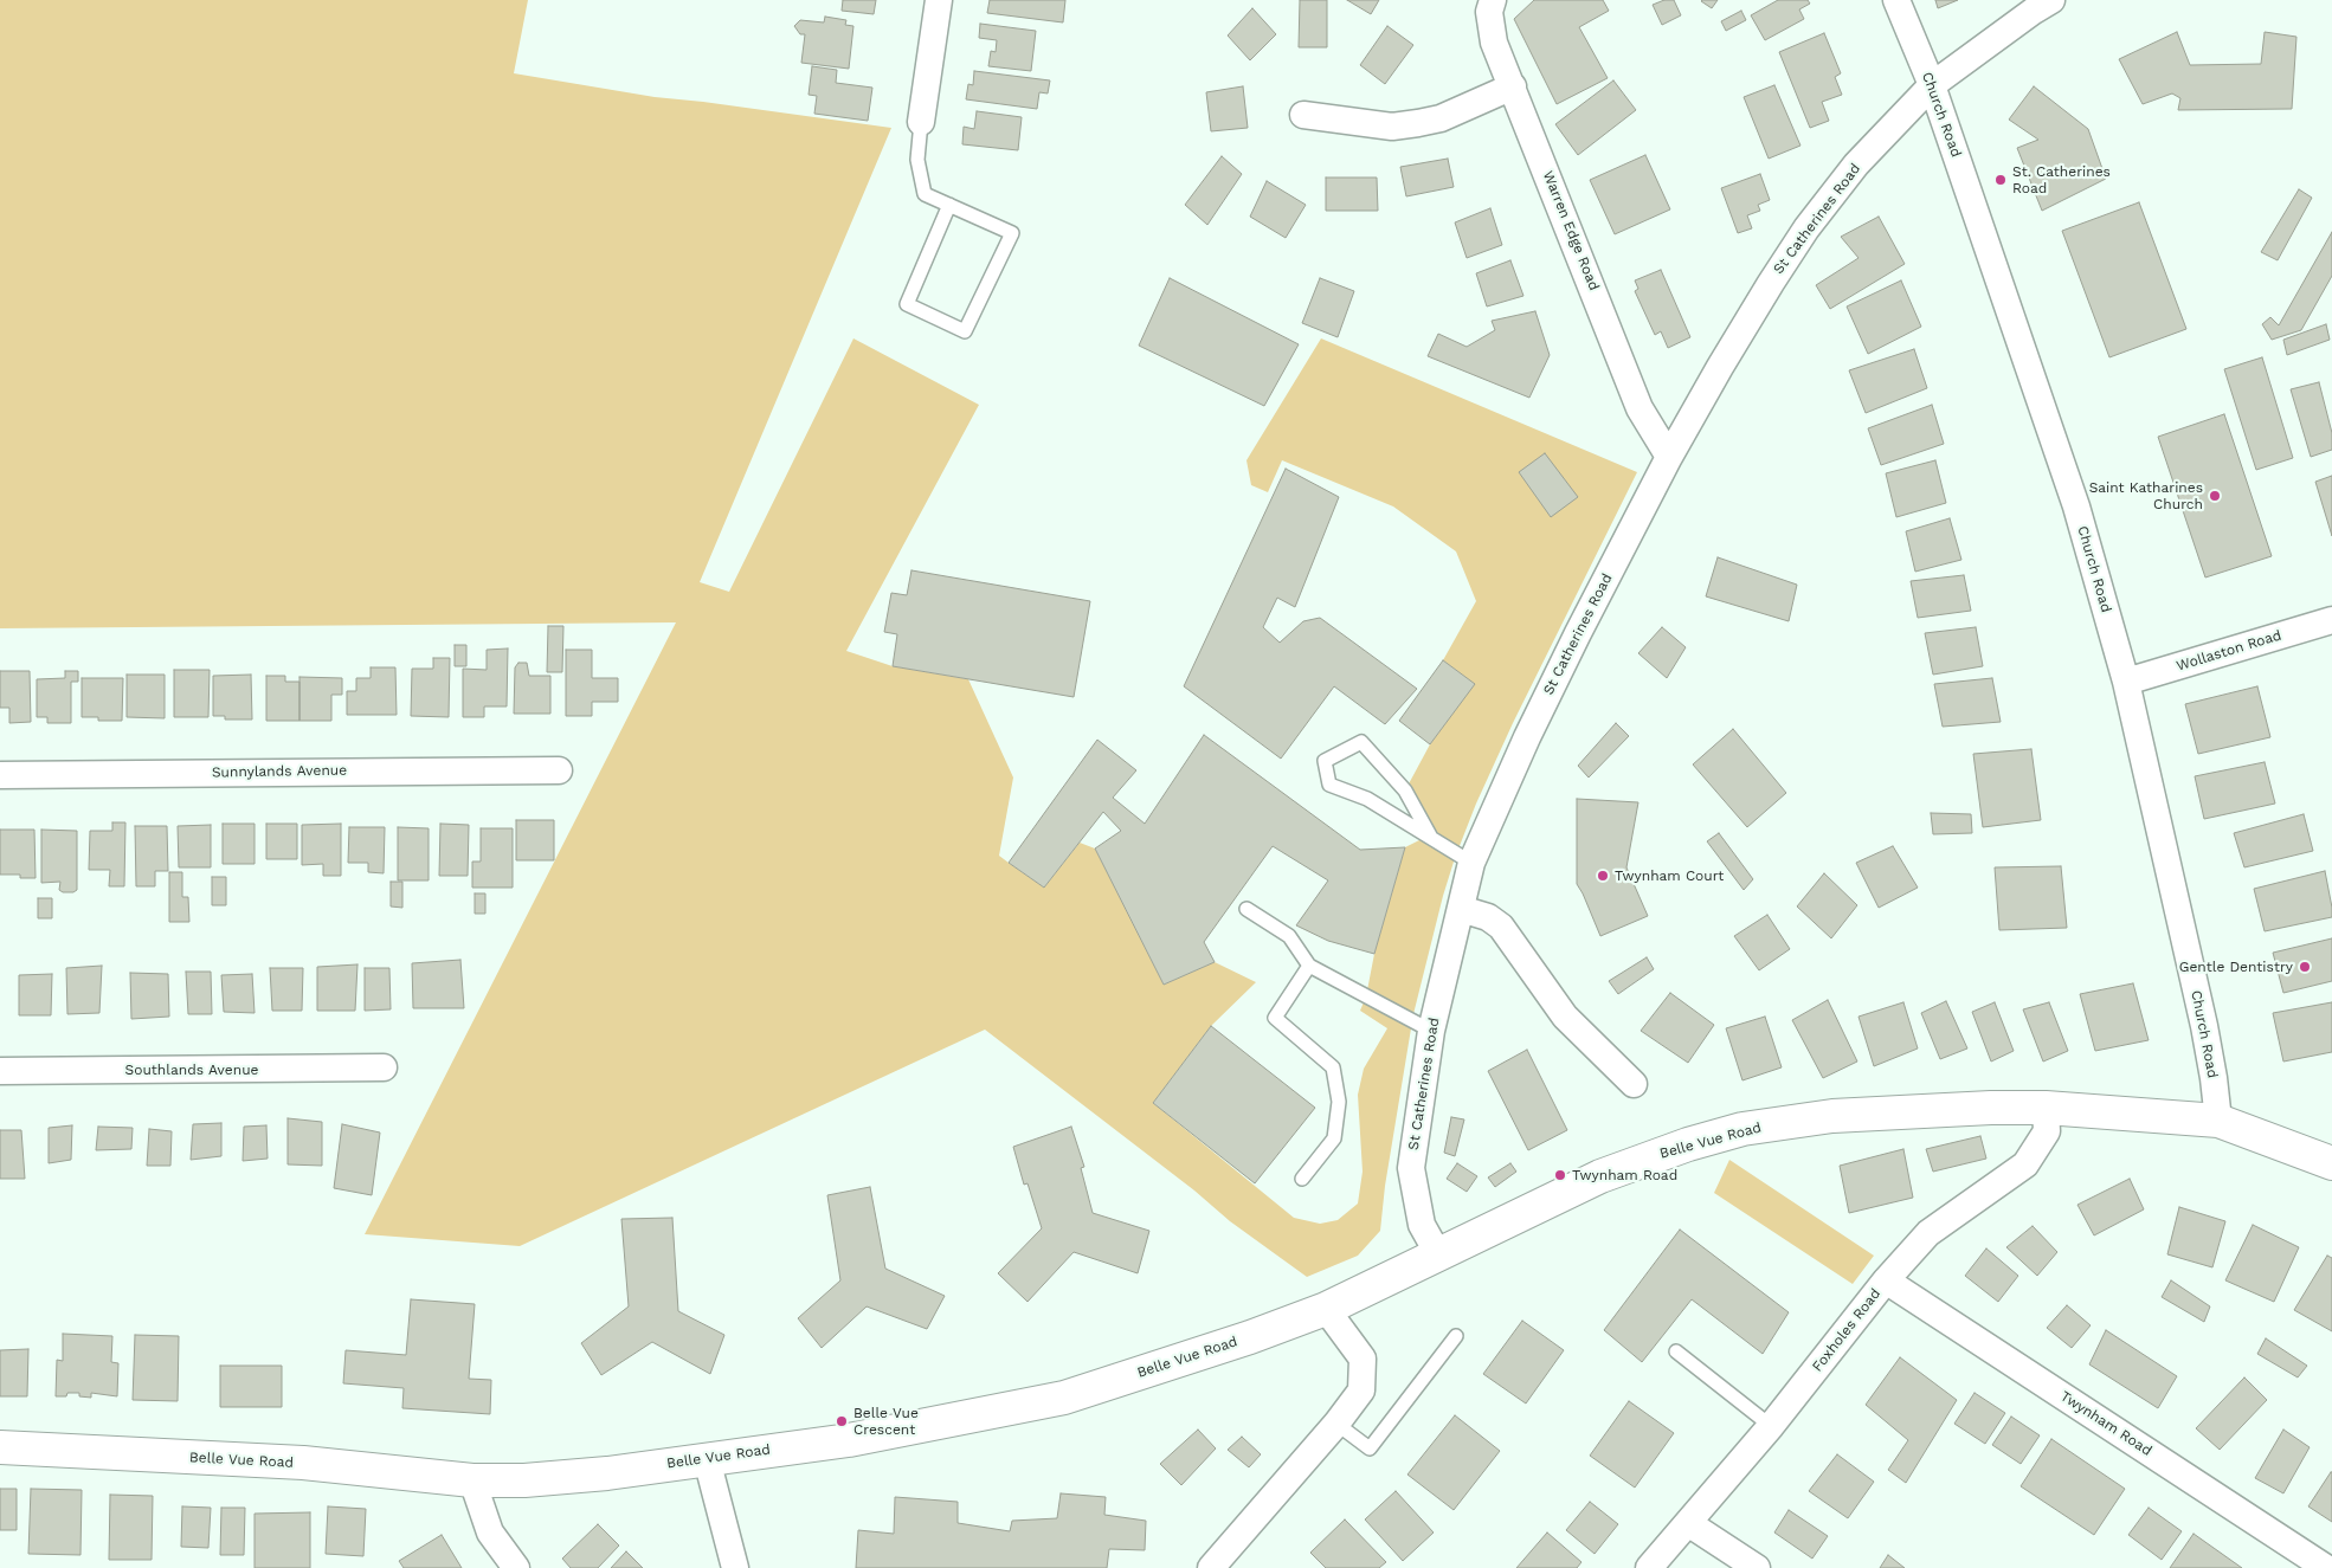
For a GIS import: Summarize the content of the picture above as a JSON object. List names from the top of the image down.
{
  "streets": {
    "main road": ["Belle Vue Road"],
    "street": [
      "Church Road",
      "St Catherines Road",
      "Warren Edge Road",
      "Wollaston Road",
      "Sunnylands Avenue",
      "Southlands Avenue",
      "Foxholes Road",
      "Twynham Road"
    ]
  },
  "crossings": [
    ["Church Road", "St Catherines Road"],
    ["Church Road", "Wollaston Road"],
    ["Church Road", "Belle Vue Road"],
    ["St Catherines Road", "Warren Edge Road"],
    ["St Catherines Road", "Belle Vue Road"],
    ["Belle Vue Road", "Foxholes Road"],
    ["Foxholes Road", "Twynham Road"]
  ],
  "places": [
    "St. Catherines Road",
    "Saint Katharines Church",
    "Twynham Court",
    "Gentle Dentistry",
    "Twynham Road",
    "Belle Vue Crescent"
  ]
}
